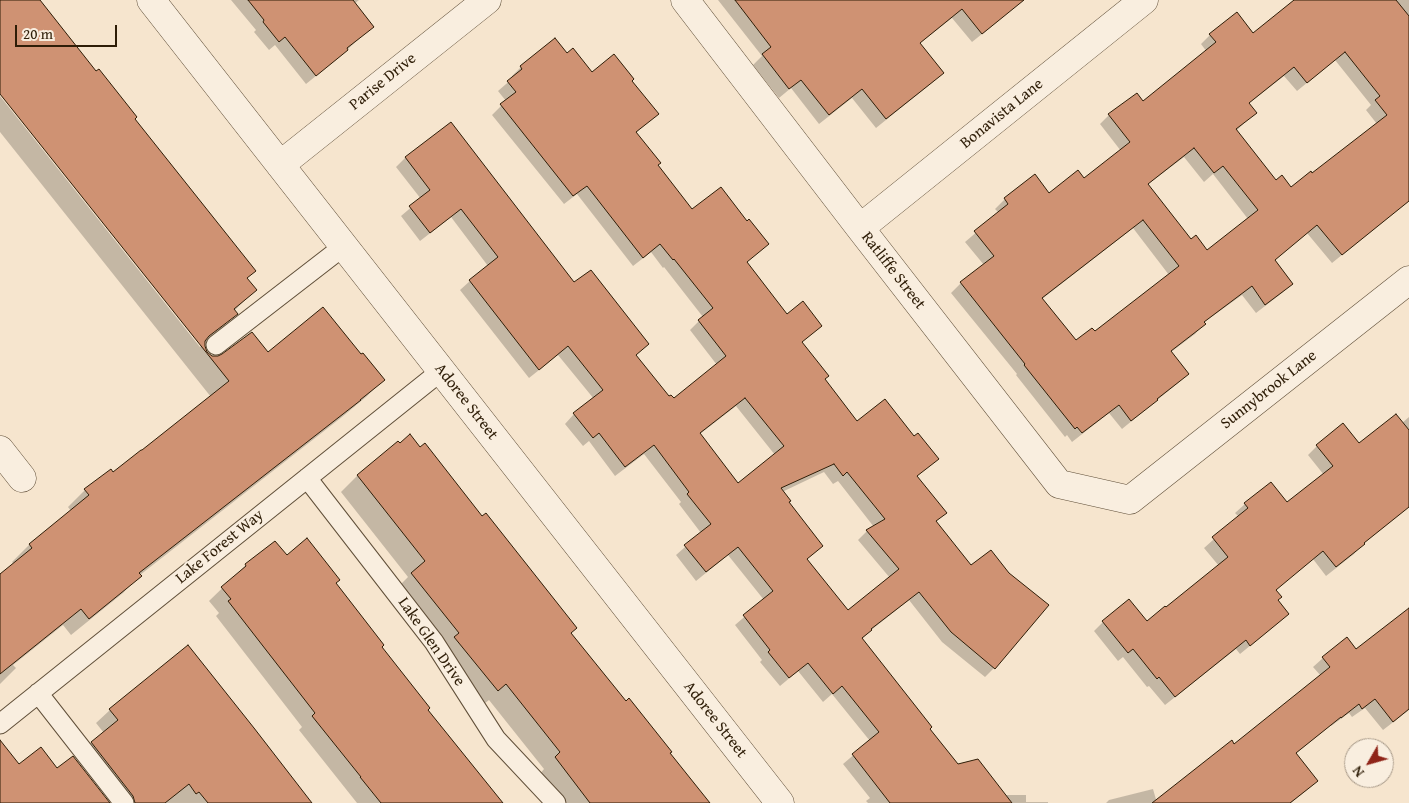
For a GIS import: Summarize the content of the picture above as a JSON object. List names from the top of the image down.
{
  "streets": {
    "street": [
      "Parise Drive",
      "Bonavista Lane",
      "Ratliffe Street",
      "Sunnybrook Lane",
      "Adoree Street"
    ],
    "lane": ["Lake Forest Way", "Lake Glen Drive"]
  },
  "crossings": [
    ["Parise Drive", "Adoree Street"],
    ["Bonavista Lane", "Ratliffe Street"],
    ["Ratliffe Street", "Sunnybrook Lane"],
    ["Adoree Street", "Lake Forest Way"],
    ["Lake Forest Way", "Lake Glen Drive"]
  ],
  "scale_bar": "20 m",
  "north": "bottom left"
}
